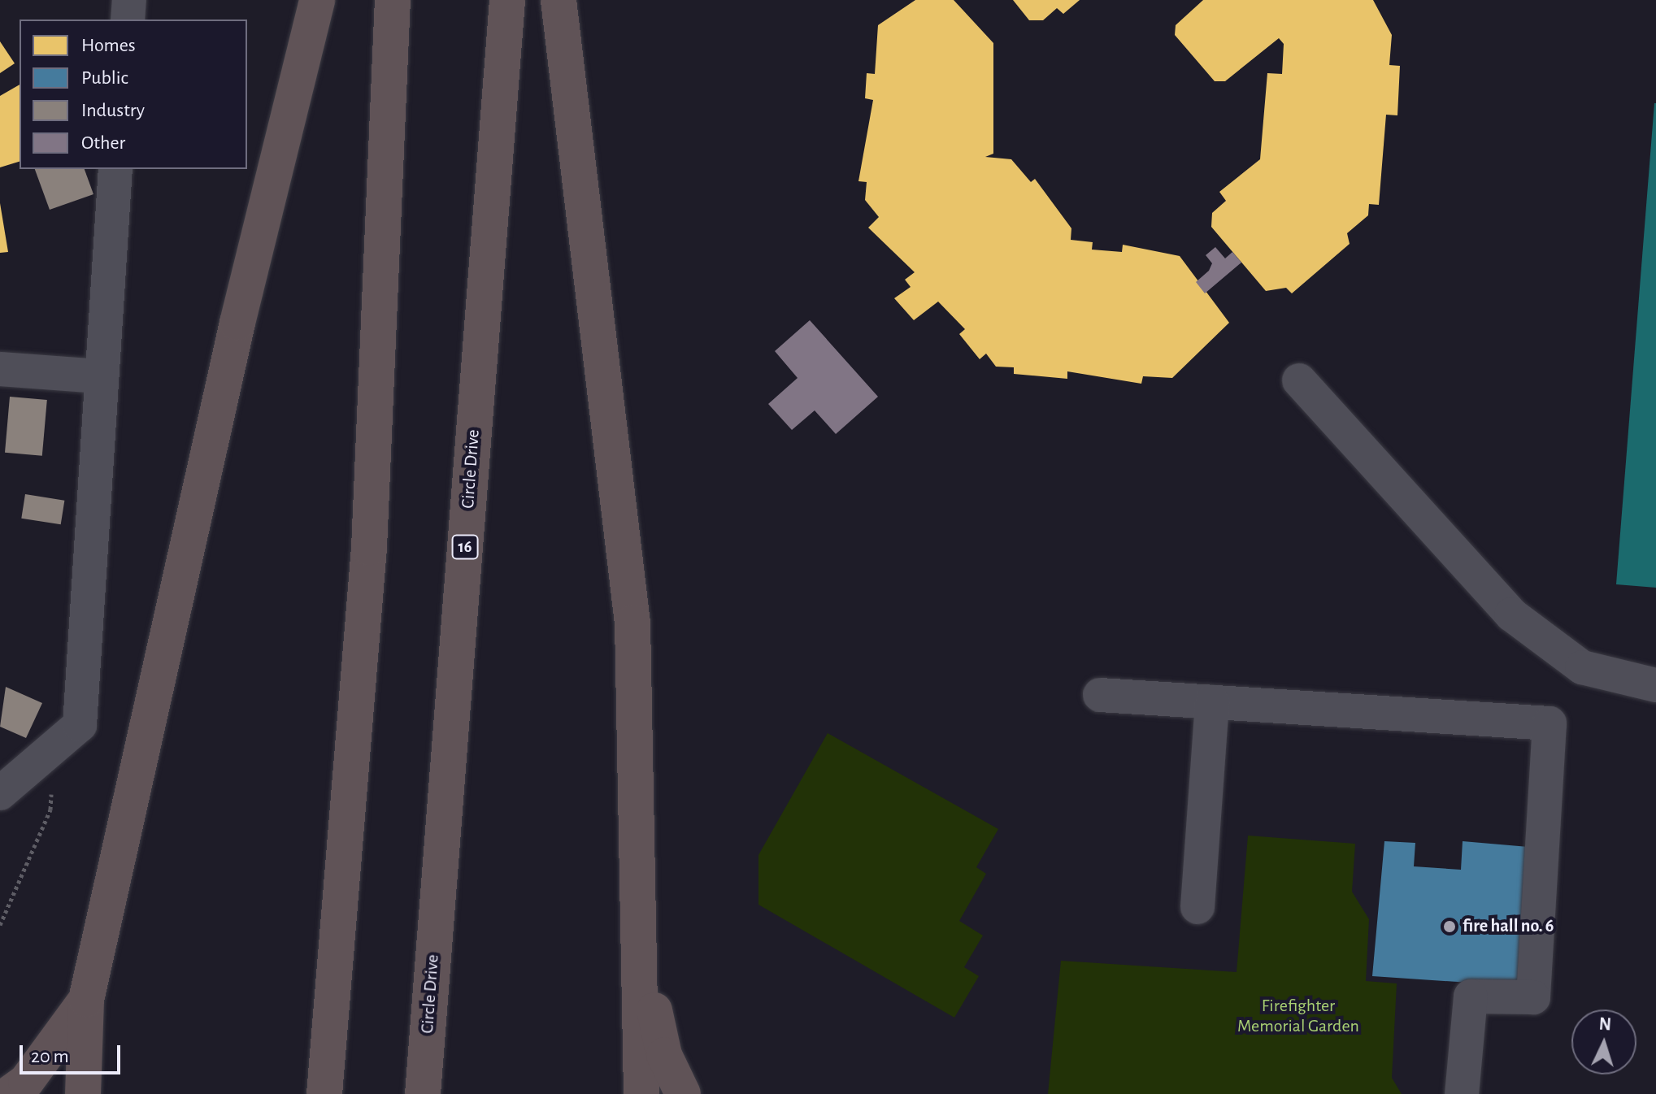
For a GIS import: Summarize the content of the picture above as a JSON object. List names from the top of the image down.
{
  "streets": {
    "highway": ["Circle Drive", "16"]
  },
  "parks": ["Firefighter Memorial Garden"],
  "places": ["fire hall no. 6"],
  "legend": [
    "Homes",
    "Public",
    "Industry",
    "Other"
  ],
  "scale_bar": "20 m",
  "north": "top"
}
